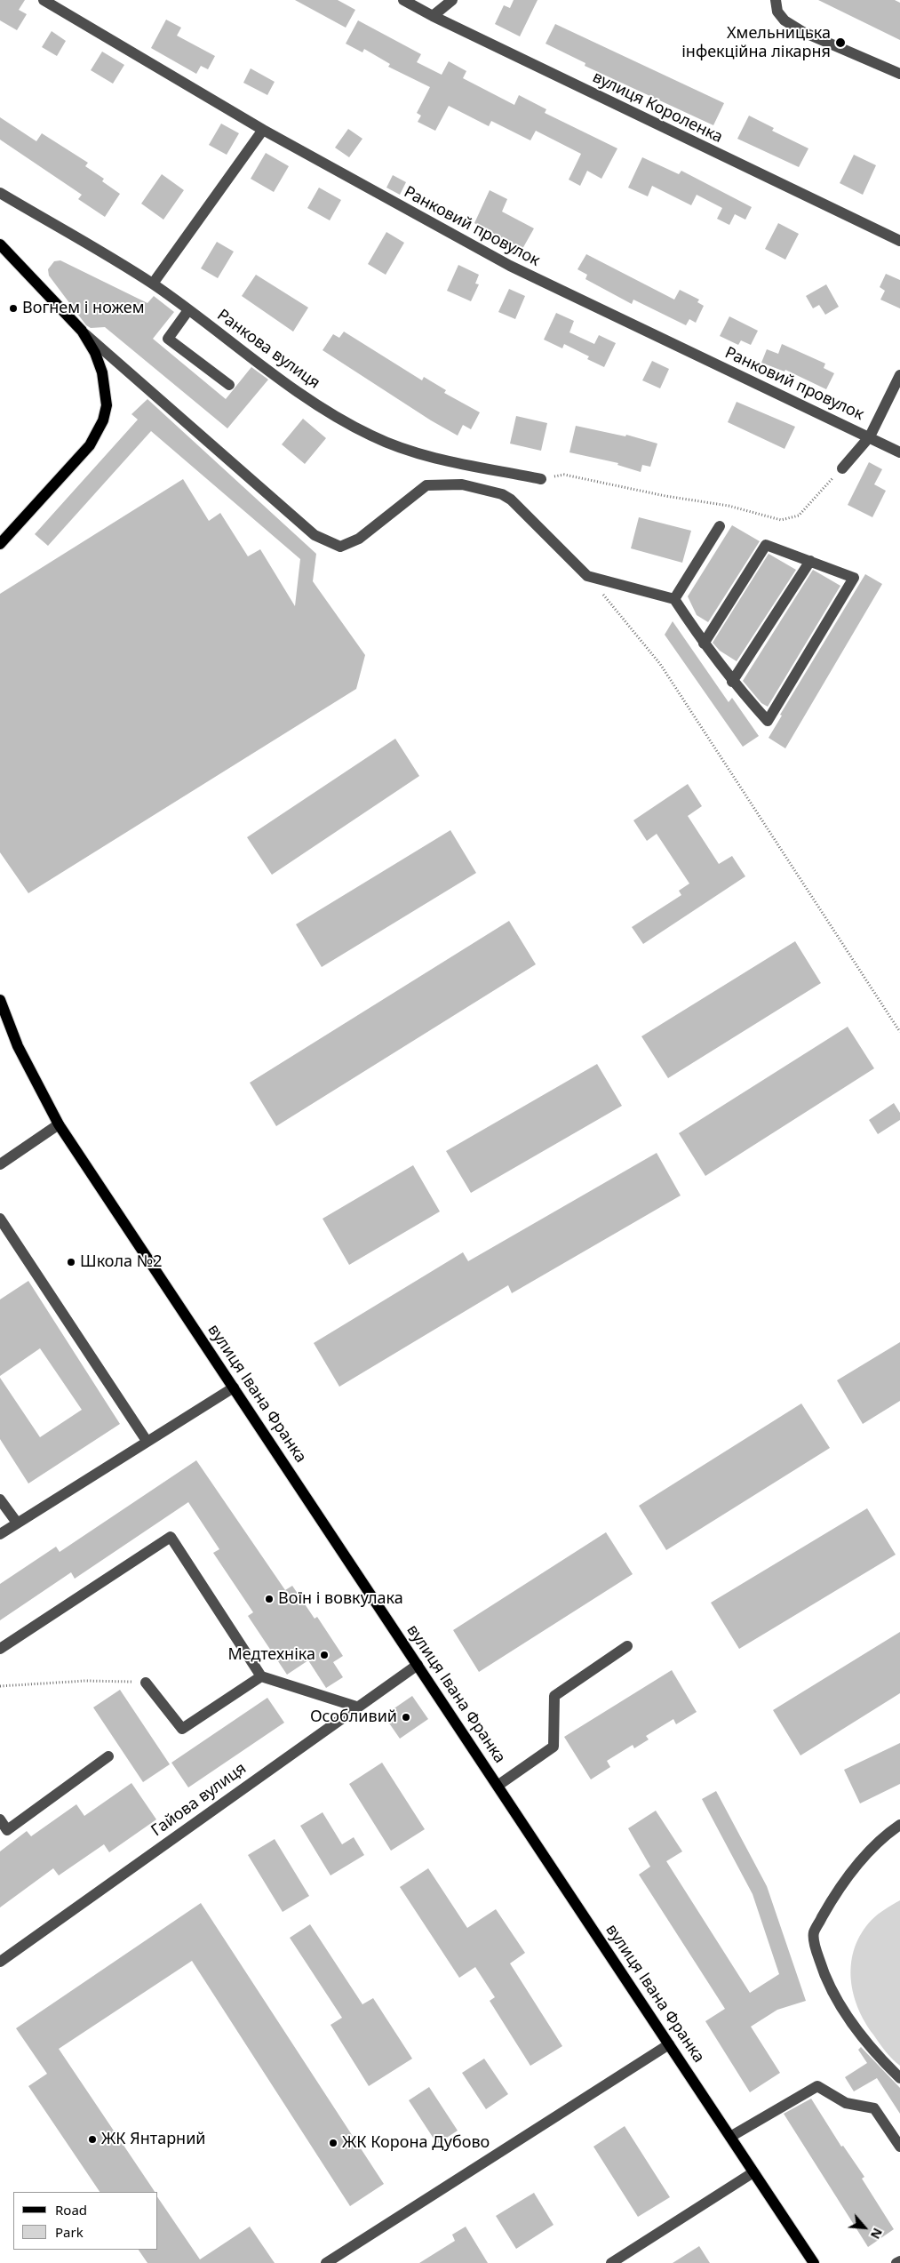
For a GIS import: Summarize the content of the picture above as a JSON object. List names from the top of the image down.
{
  "streets": {
    "main road": ["вулиця Івана Франка"],
    "street": [
      "вулиця Короленка",
      "Ранковий провулок",
      "Ранкова вулиця",
      "Гайова вулиця"
    ]
  },
  "crossings": [
    ["вулиця Івана Франка", "Гайова вулиця"]
  ],
  "places": [
    "Хмельницька інфекційна лікарня",
    "Вогнем і ножем",
    "Школа №2",
    "Воїн і вовкулака",
    "Медтехніка",
    "Особливий",
    "ЖК Янтарний",
    "ЖК Корона Дубово"
  ],
  "legend": ["Road", "Park"],
  "north": "bottom right"
}
